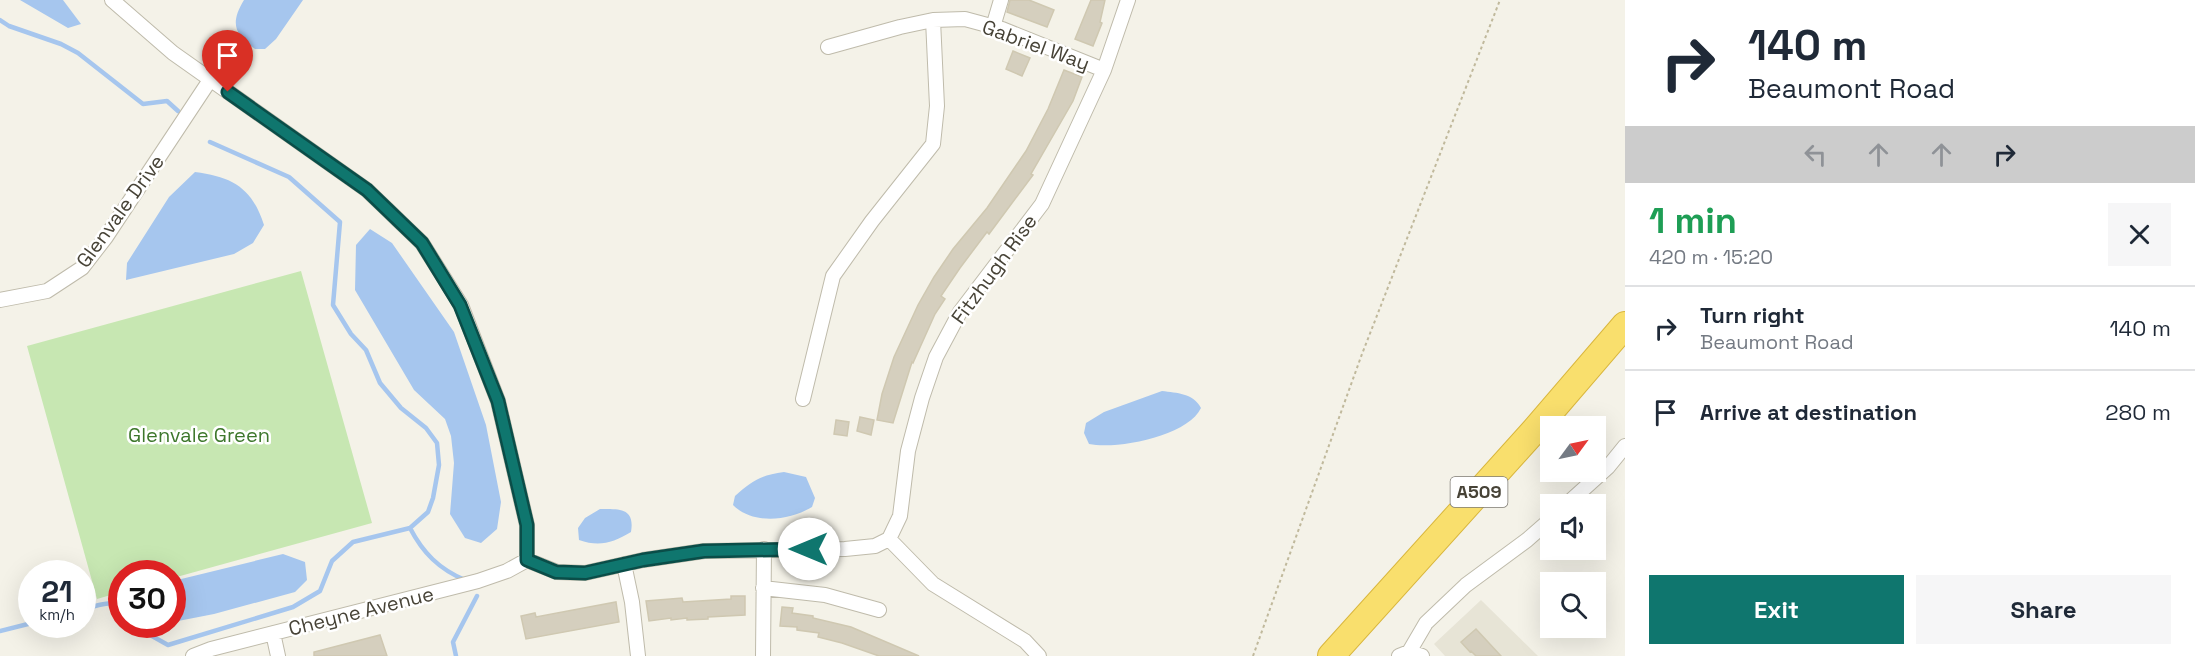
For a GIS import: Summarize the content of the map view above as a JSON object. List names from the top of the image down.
{
  "streets": {
    "highway": ["A509"],
    "street": [
      "Gabriel Way",
      "Glenvale Drive",
      "Fitzhugh Rise",
      "Cheyne Avenue"
    ]
  },
  "crossings": [
    ["Gabriel Way", "Fitzhugh Rise"]
  ],
  "parks": ["Glenvale Green"],
  "north": "top right",
  "page": {
    "turn": ["140 m", "Beaumont Road"],
    "heading": ["1 min", "420 m · 15:20"],
    "list": [
      {
        "name": "Turn right",
        "note": "Beaumont Road",
        "value": "140 m"
      },
      {
        "name": "Arrive at destination",
        "value": "280 m"
      }
    ],
    "speed": "21 km/h",
    "limit": "30",
    "buttons": ["Exit", "Share"]
  }
}
